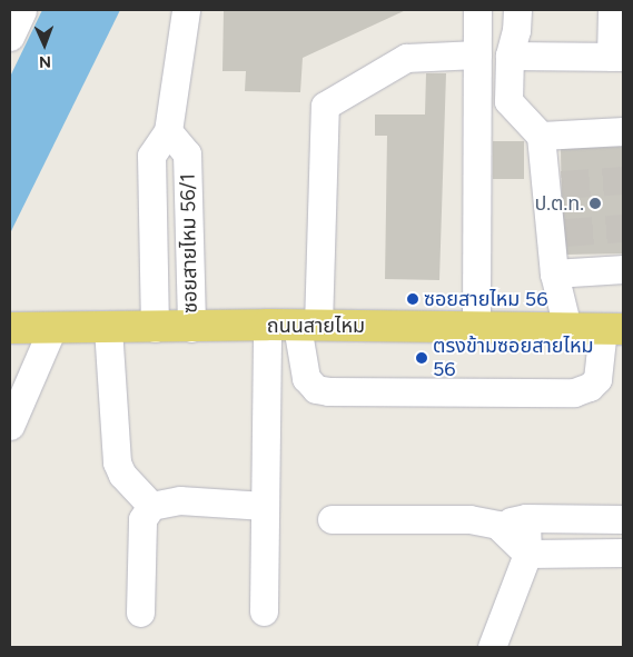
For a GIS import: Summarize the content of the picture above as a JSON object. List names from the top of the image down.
{
  "streets": {
    "main road": ["ถนนสายไหม"],
    "street": ["ซอยสายไหม 56/1"]
  },
  "crossings": [
    ["ซอยสายไหม 56/1", "ถนนสายไหม"]
  ],
  "places": ["ป.ต.ท.", "ซอยสายไหม 56", "ตรงข้ามซอยสายไหม 56"],
  "north": "bottom"
}
